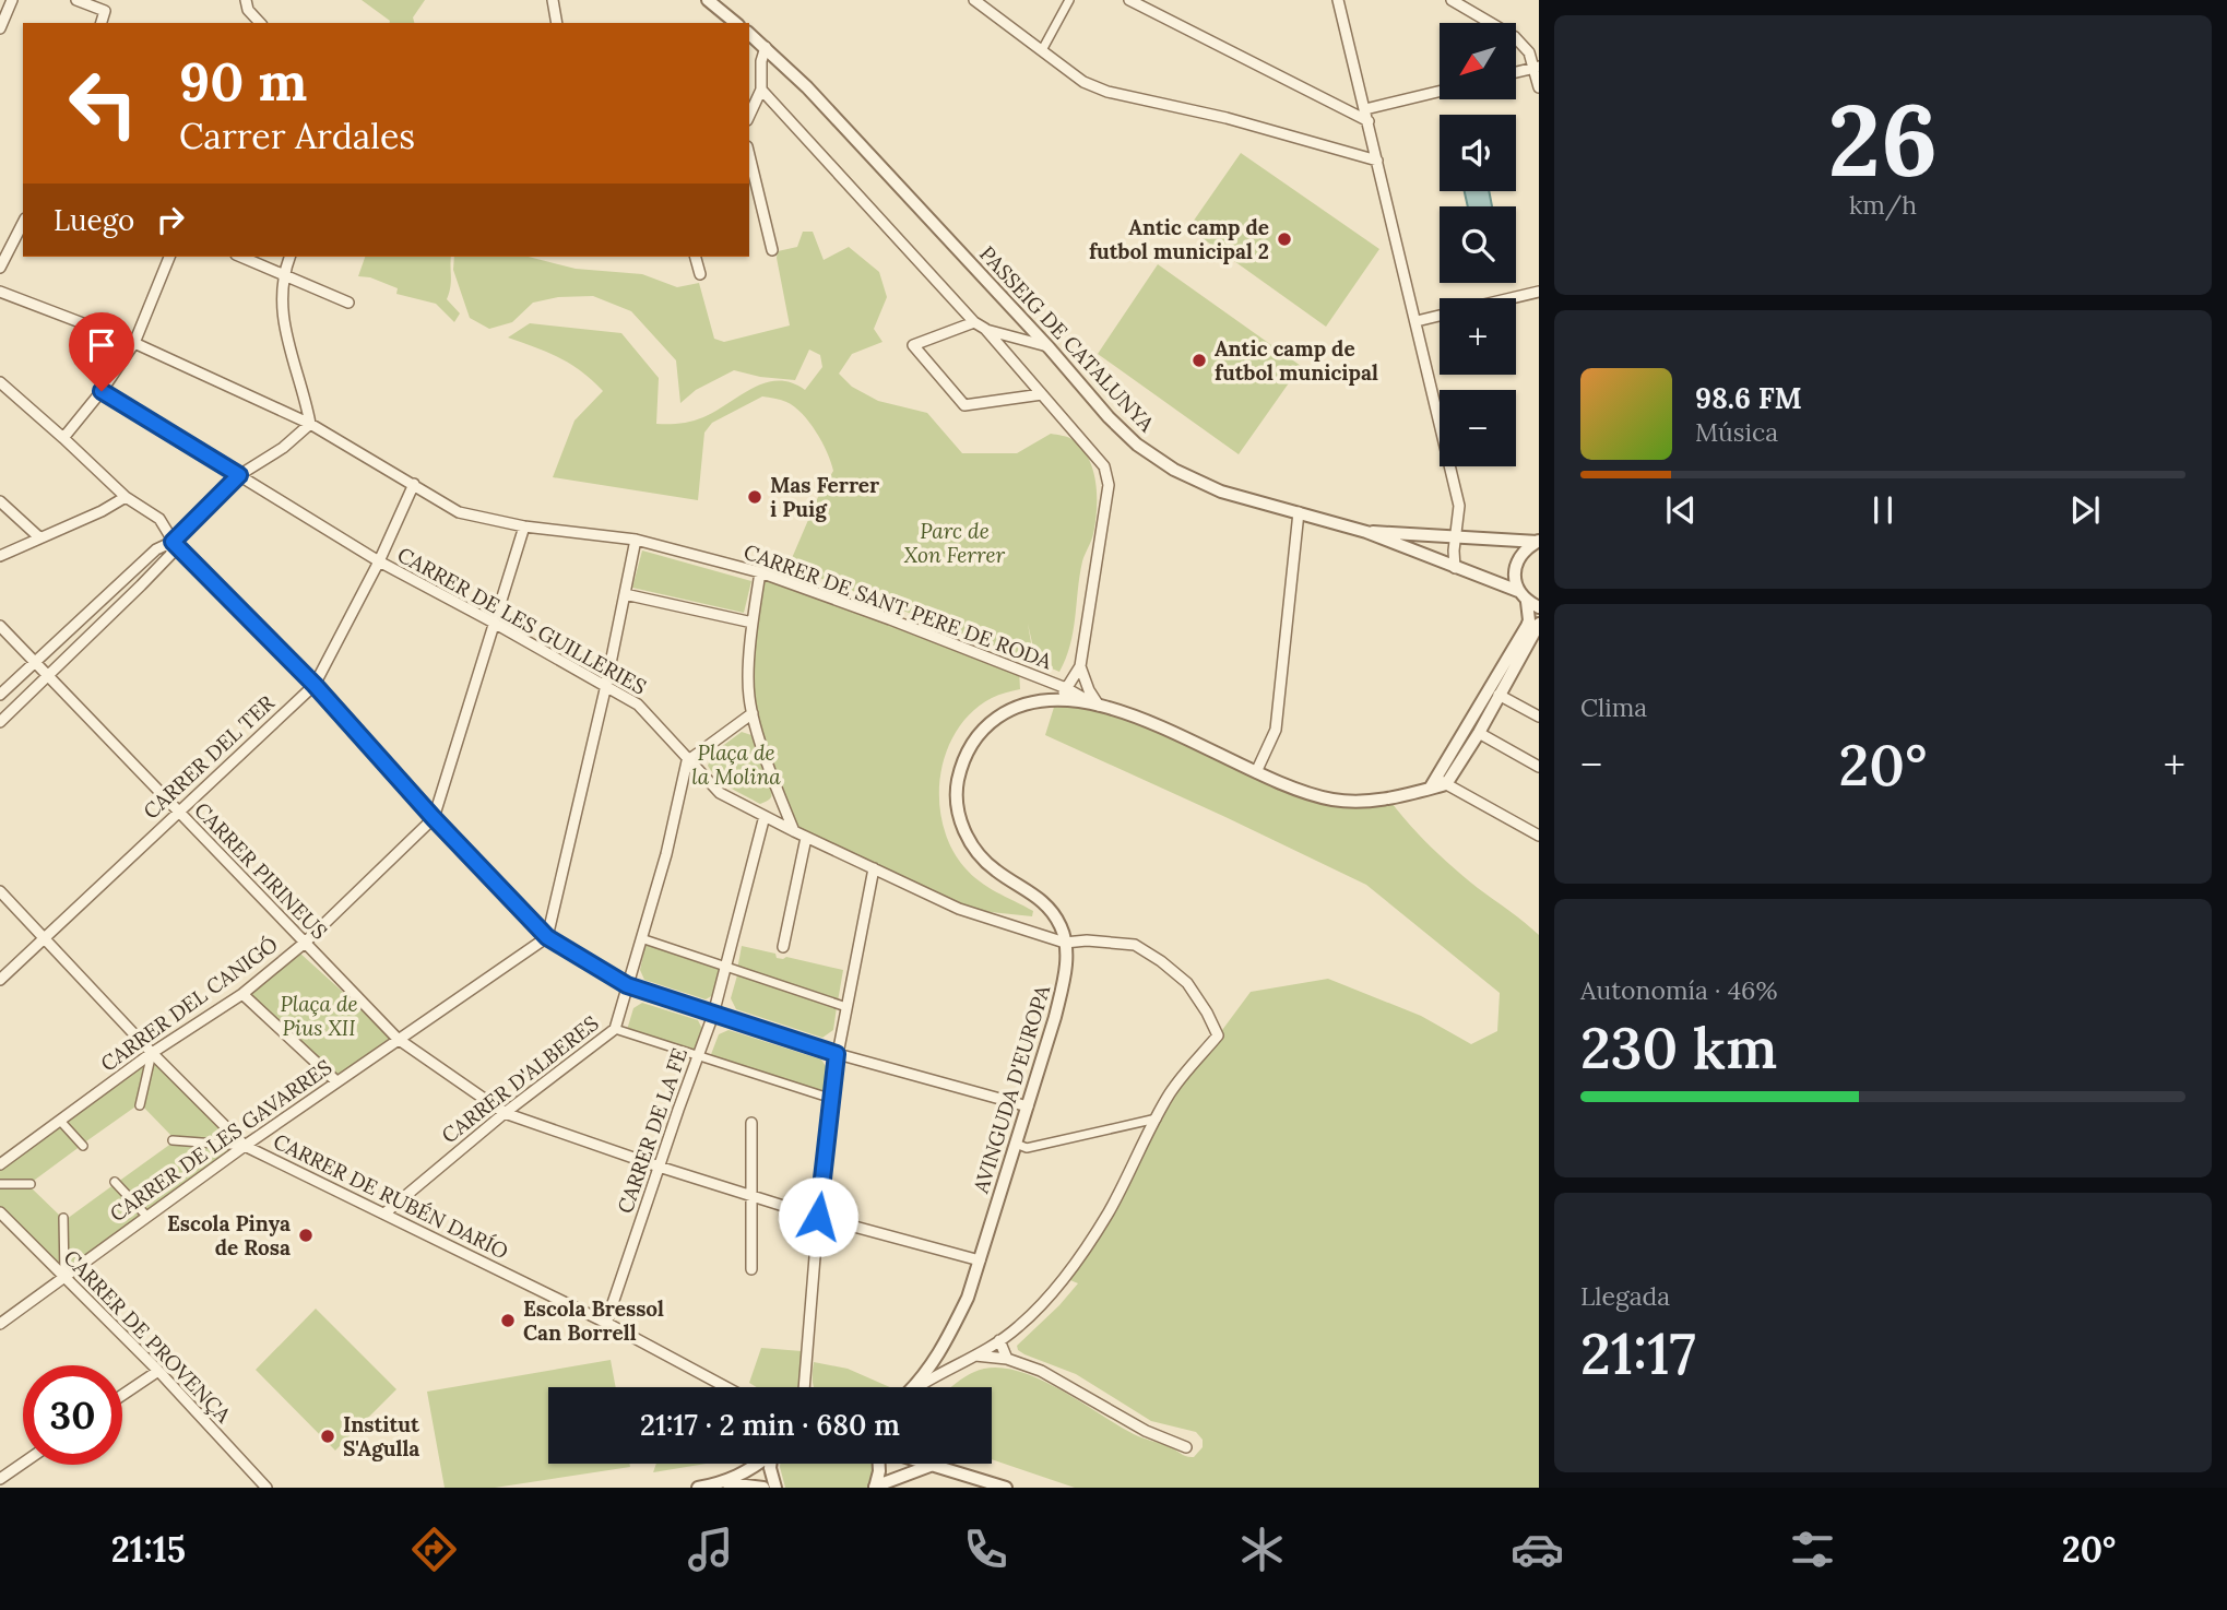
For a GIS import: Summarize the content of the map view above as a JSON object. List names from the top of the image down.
{
  "streets": {
    "street": [
      "PASSEIG DE CATALUNYA",
      "CARRER DE SANT PERE DE RODA",
      "CARRER DE LES GUILLERIES",
      "CARRER DEL TER",
      "CARRER PIRINEUS",
      "CARRER DEL CANIGÓ",
      "CARRER D'ALBERES",
      "AVINGUDA D'EUROPA",
      "CARRER DE LA FE",
      "CARRER DE LES GAVARRES",
      "CARRER DE RUBÉN DARÍO",
      "CARRER DE PROVENÇA"
    ]
  },
  "crossings": [
    ["CARRER DE SANT PERE DE RODA", "CARRER DEL TER"],
    ["CARRER DE SANT PERE DE RODA", "CARRER DEL CANIGÓ"],
    ["CARRER DE SANT PERE DE RODA", "AVINGUDA D'EUROPA"],
    ["CARRER DE LES GUILLERIES", "CARRER DEL TER"],
    ["CARRER DE LES GUILLERIES", "CARRER DEL CANIGÓ"],
    ["CARRER DE LES GUILLERIES", "CARRER D'ALBERES"],
    ["CARRER DE LES GUILLERIES", "AVINGUDA D'EUROPA"],
    ["CARRER DE LES GUILLERIES", "CARRER DE LA FE"],
    ["CARRER DEL TER", "CARRER PIRINEUS"],
    ["CARRER DEL TER", "CARRER DE RUBÉN DARÍO"],
    ["CARRER PIRINEUS", "CARRER DEL CANIGÓ"],
    ["CARRER PIRINEUS", "CARRER D'ALBERES"],
    ["CARRER PIRINEUS", "AVINGUDA D'EUROPA"],
    ["CARRER PIRINEUS", "CARRER DE LA FE"],
    ["CARRER PIRINEUS", "CARRER DE LES GAVARRES"],
    ["CARRER DEL CANIGÓ", "CARRER DE RUBÉN DARÍO"],
    ["CARRER D'ALBERES", "CARRER DE RUBÉN DARÍO"],
    ["CARRER DE LA FE", "CARRER DE RUBÉN DARÍO"],
    ["CARRER DE LES GAVARRES", "CARRER DE RUBÉN DARÍO"],
    ["CARRER DE LES GAVARRES", "CARRER DE PROVENÇA"]
  ],
  "parks": ["Parc de Xon Ferrer", "Plaça de la Molina", "Plaça de Pius XII"],
  "places": [
    "Antic camp de futbol municipal 2",
    "Antic camp de futbol municipal",
    "Mas Ferrer i Puig",
    "Escola Pinya de Rosa",
    "Escola Bressol Can Borrell",
    "Institut S'Agulla"
  ],
  "north": "bottom left",
  "page": {
    "tile": [
      ["26", "km/h"],
      "Clima",
      ["Autonomía · 46%", "230 km"],
      ["Llegada", "21:17"]
    ],
    "map_buttons": ["+", "−"],
    "turn": ["90 m", "Carrer Ardales"],
    "then": "Luego",
    "song": ["98.6 FM", "Música"],
    "heat": ["−", "20°", "+"],
    "limit": "30",
    "trip": "21:17 · 2 min · 680 m",
    "tabs": ["21:15", "20°"]
  }
}
